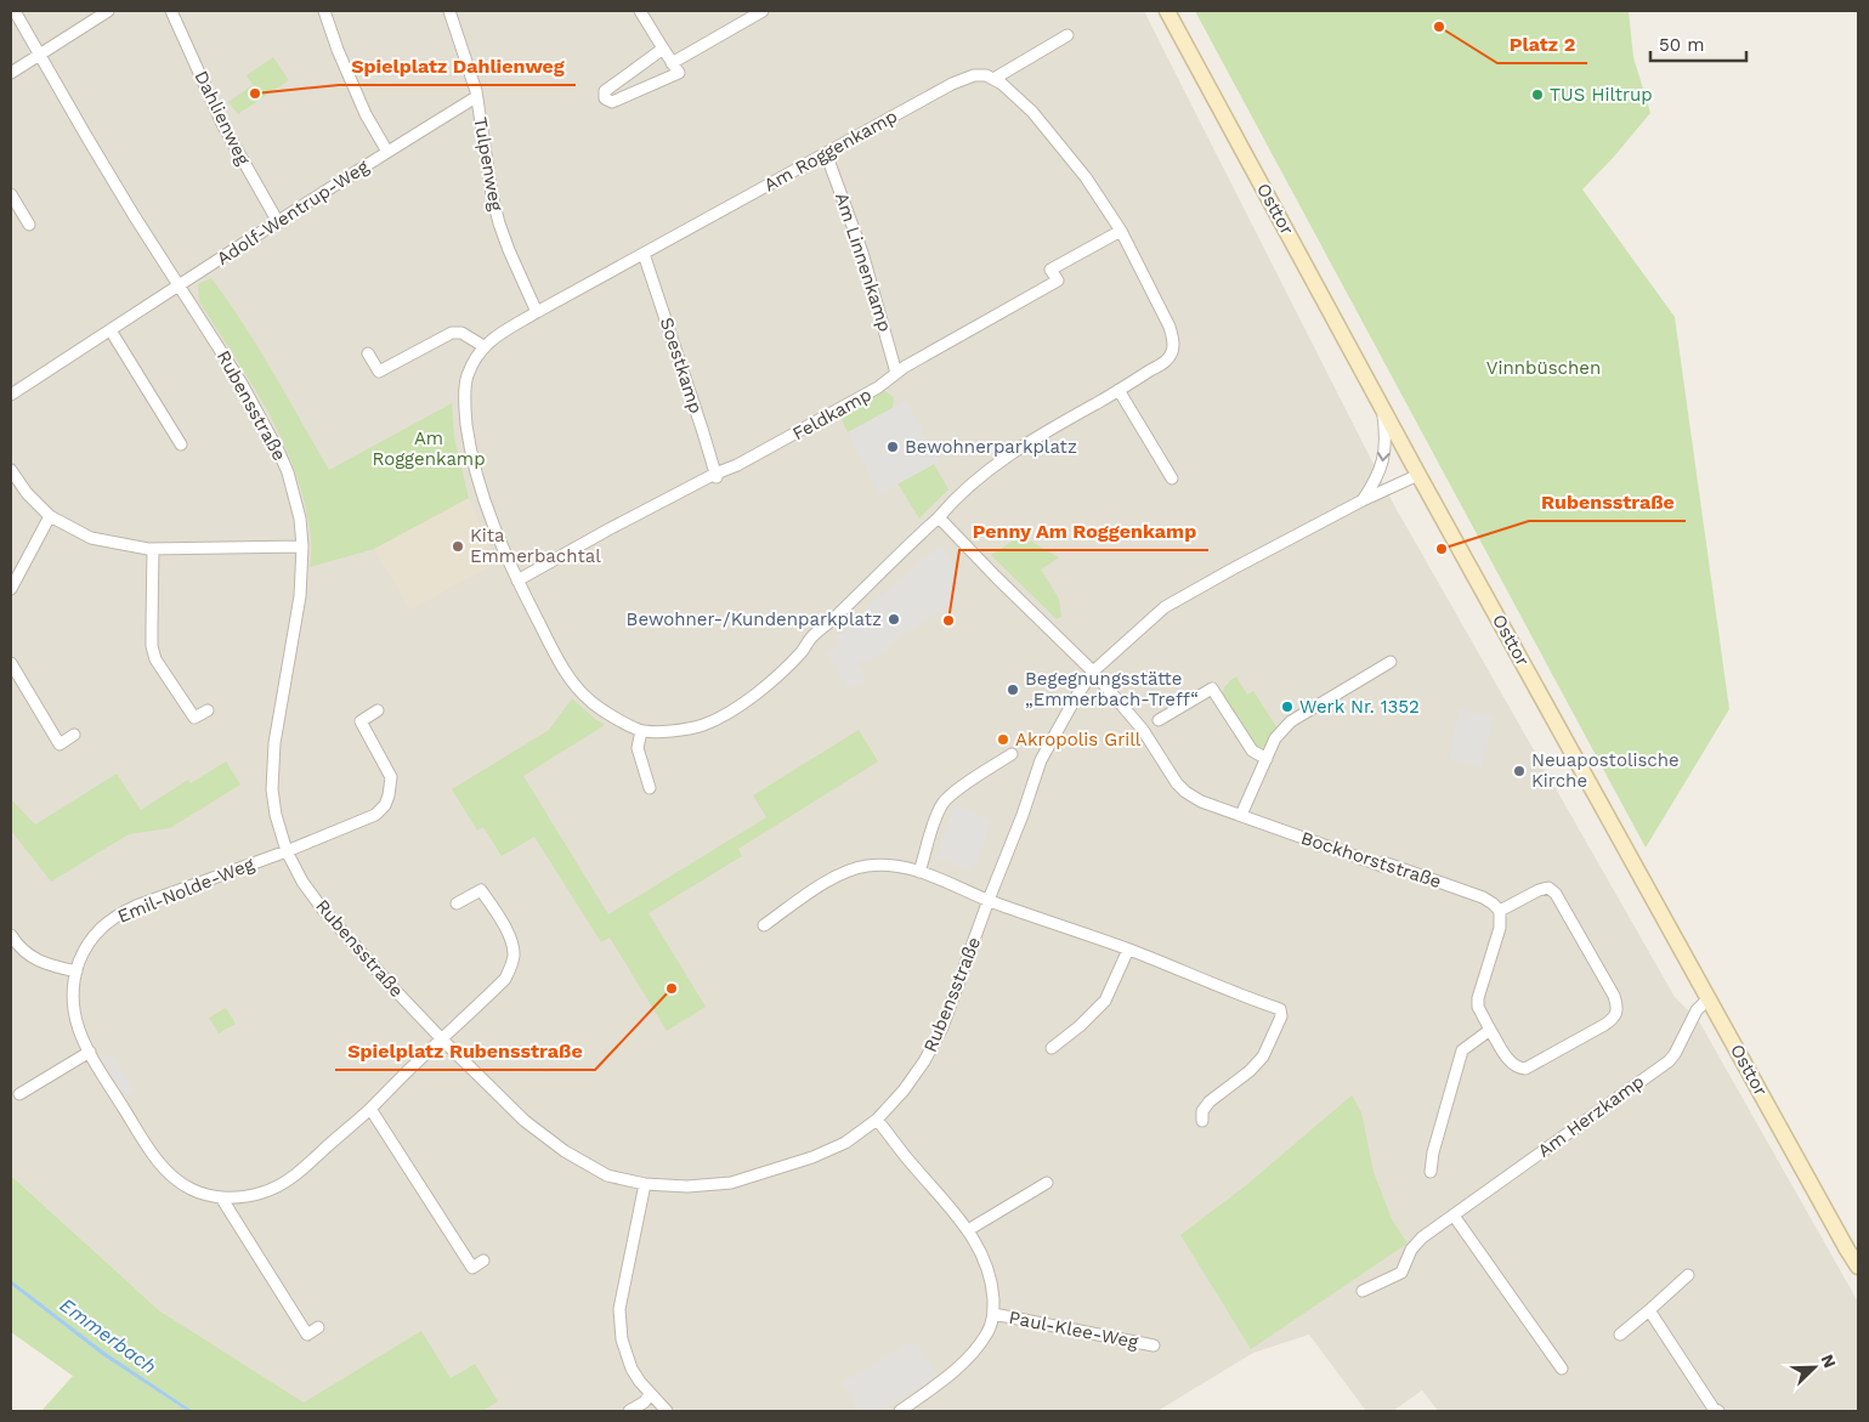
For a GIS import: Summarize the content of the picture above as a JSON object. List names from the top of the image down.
{
  "streets": {
    "main road": ["Osttor"],
    "street": [
      "Dahlienweg",
      "Am Roggenkamp",
      "Tulpenweg",
      "Adolf-Wentrup-Weg",
      "Am Linnenkamp",
      "Soestkamp",
      "Rubensstraße",
      "Feldkamp",
      "Bockhorststraße",
      "Emil-Nolde-Weg",
      "Am Herzkamp",
      "Paul-Klee-Weg"
    ]
  },
  "crossings": [
    ["Dahlienweg", "Adolf-Wentrup-Weg"],
    ["Am Roggenkamp", "Tulpenweg"],
    ["Am Roggenkamp", "Am Linnenkamp"],
    ["Am Roggenkamp", "Soestkamp"],
    ["Am Roggenkamp", "Feldkamp"],
    ["Tulpenweg", "Adolf-Wentrup-Weg"],
    ["Osttor", "Rubensstraße"],
    ["Osttor", "Am Herzkamp"],
    ["Adolf-Wentrup-Weg", "Rubensstraße"],
    ["Am Linnenkamp", "Feldkamp"],
    ["Soestkamp", "Feldkamp"],
    ["Rubensstraße", "Bockhorststraße"],
    ["Rubensstraße", "Emil-Nolde-Weg"],
    ["Rubensstraße", "Paul-Klee-Weg"]
  ],
  "water": ["Emmerbach"],
  "parks": ["Vinnbüschen", "Am Roggenkamp"],
  "places": [
    "Platz 2",
    "Spielplatz Dahlienweg",
    "TUS Hiltrup",
    "Bewohnerparkplatz",
    "Kita Emmerbachtal",
    "Rubensstraße",
    "Bewohner-/Kundenparkplatz",
    "Penny Am Roggenkamp",
    "Begegnungsstätte „Emmerbach-Treff“",
    "Werk Nr. 1352",
    "Akropolis Grill",
    "Neuapostolische Kirche",
    "Spielplatz Rubensstraße"
  ],
  "scale_bar": "50 m",
  "north": "top right"
}
